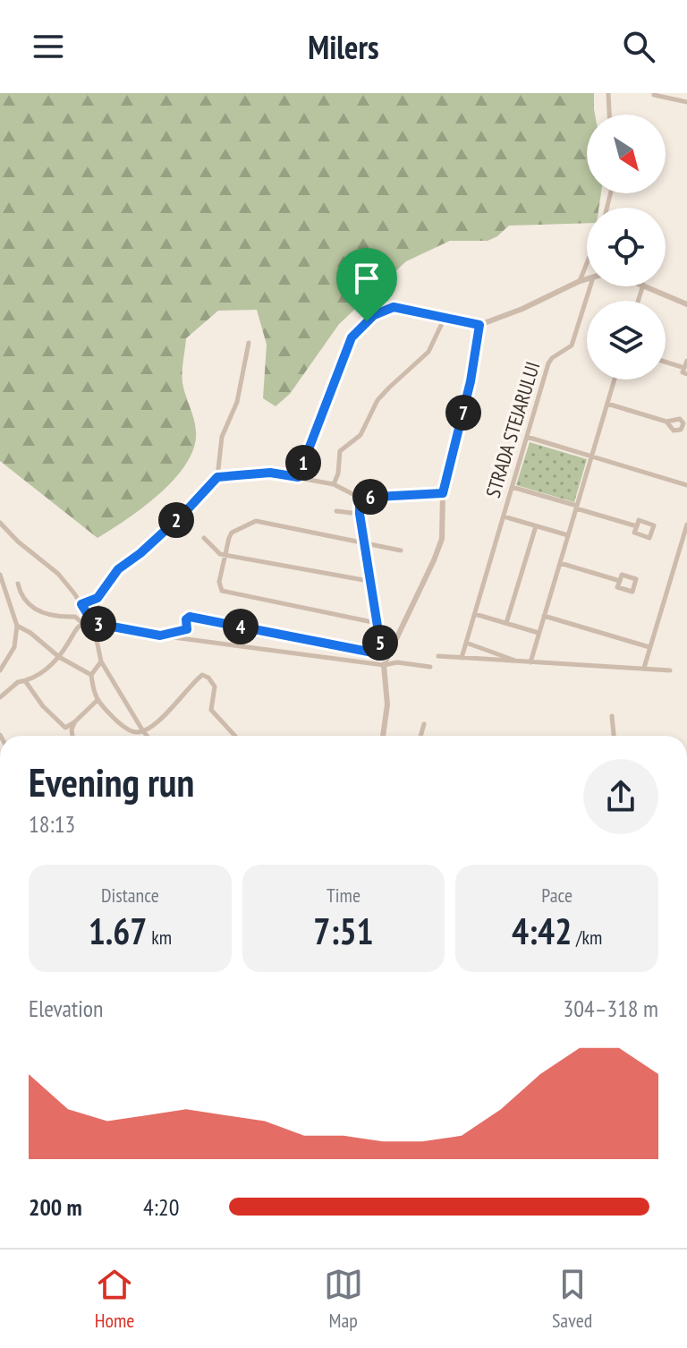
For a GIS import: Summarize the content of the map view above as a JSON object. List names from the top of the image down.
{
  "streets": {
    "street": ["STRADA STEJARULUI"]
  },
  "north": "bottom right",
  "page": {
    "header": "Milers",
    "pins": [
      "7",
      "1",
      "6",
      "2",
      "3",
      "4",
      "5"
    ],
    "heading": ["Evening run", "18:13"],
    "stats": [
      ["Distance", "1.67 km"],
      ["Time", "7:51"],
      ["Pace", "4:42 /km"]
    ],
    "chart": ["Elevation", "304–318 m"],
    "list": [
      {
        "name": "200 m",
        "note": "4:20"
      }
    ],
    "tabs": ["Home", "Map", "Saved"]
  }
}
